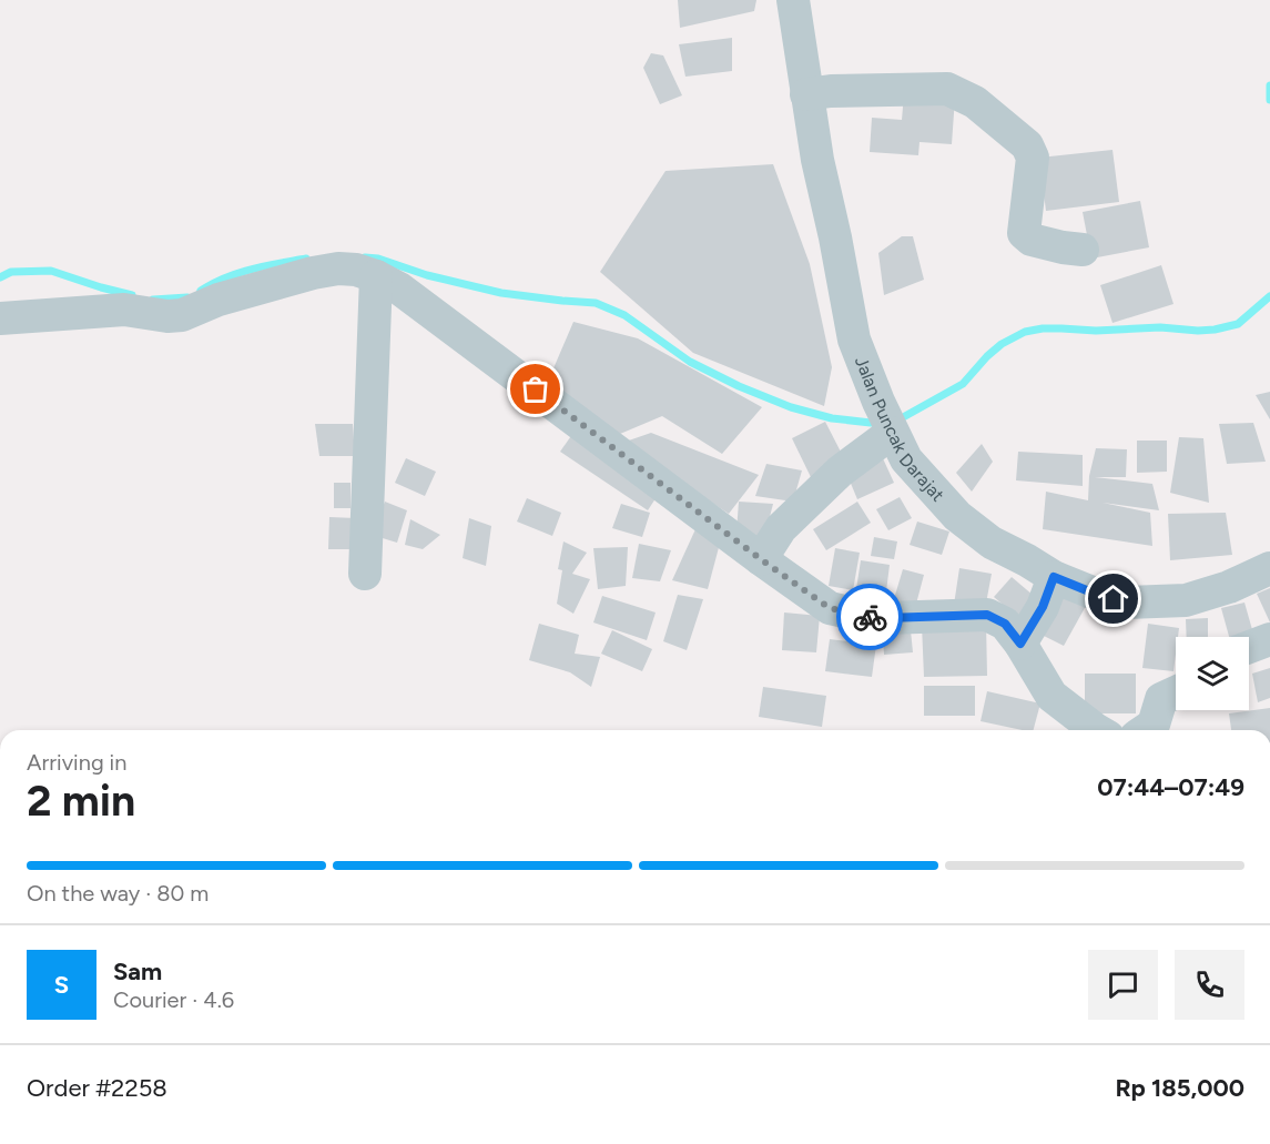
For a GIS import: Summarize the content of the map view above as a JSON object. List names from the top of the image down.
{
  "streets": {
    "street": ["Jalan Puncak Darajat"]
  },
  "page": {
    "heading": ["2 min", "Arriving in", "07:44–07:49"],
    "panel": [
      "Sam",
      "Courier · 4.6",
      "Order #2258",
      "Rp 185,000"
    ],
    "bar": "On the way · 80 m",
    "round": "S"
  }
}
